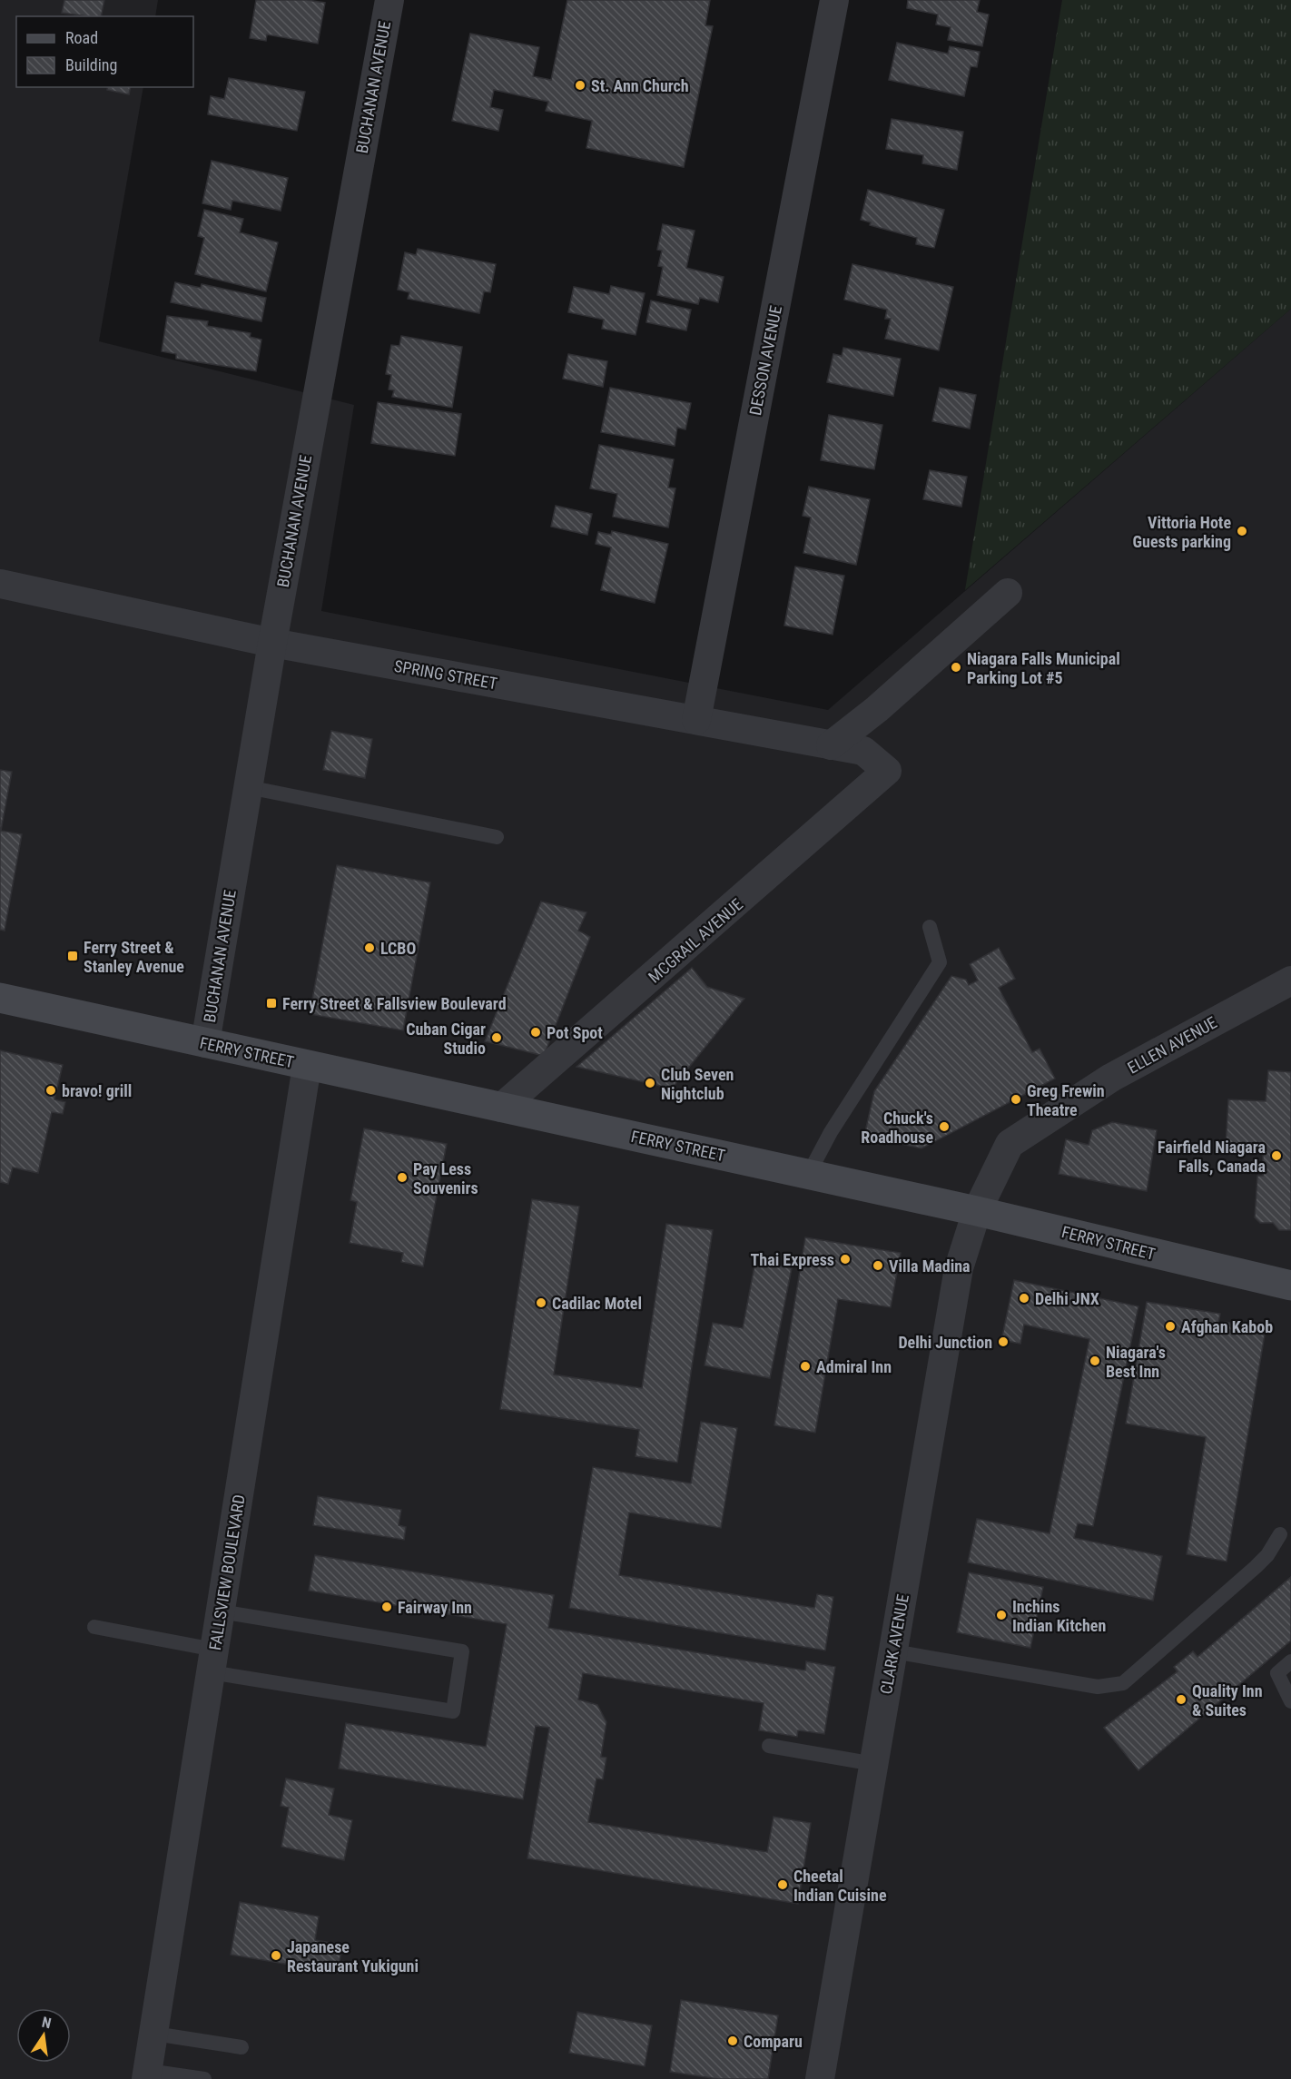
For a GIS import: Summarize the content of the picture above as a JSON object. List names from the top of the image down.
{
  "streets": {
    "main road": ["FERRY STREET"],
    "street": [
      "BUCHANAN AVENUE",
      "DESSON AVENUE",
      "SPRING STREET",
      "MCGRAIL AVENUE",
      "ELLEN AVENUE",
      "FALLSVIEW BOULEVARD",
      "CLARK AVENUE"
    ]
  },
  "crossings": [
    ["BUCHANAN AVENUE", "SPRING STREET"],
    ["BUCHANAN AVENUE", "FERRY STREET"],
    ["DESSON AVENUE", "SPRING STREET"],
    ["SPRING STREET", "MCGRAIL AVENUE"],
    ["MCGRAIL AVENUE", "FERRY STREET"],
    ["ELLEN AVENUE", "FERRY STREET"],
    ["ELLEN AVENUE", "CLARK AVENUE"],
    ["FERRY STREET", "FALLSVIEW BOULEVARD"],
    ["FERRY STREET", "CLARK AVENUE"]
  ],
  "places": {
    "other": [
      "St. Ann Church",
      "Vittoria Hote Guests parking",
      "Niagara Falls Municipal Parking Lot #5",
      "LCBO",
      "Pot Spot",
      "Cuban Cigar Studio",
      "Club Seven Nightclub",
      "bravo! grill",
      "Greg Frewin Theatre",
      "Chuck's Roadhouse",
      "Fairfield Niagara Falls, Canada",
      "Pay Less Souvenirs",
      "Thai Express",
      "Villa Madina",
      "Delhi JNX",
      "Cadilac Motel",
      "Afghan Kabob",
      "Delhi Junction",
      "Niagara's Best Inn",
      "Admiral Inn",
      "Fairway Inn",
      "Inchins Indian Kitchen",
      "Quality Inn & Suites",
      "Cheetal Indian Cuisine",
      "Japanese Restaurant Yukiguni",
      "Comparu"
    ],
    "transit": ["Ferry Street & Stanley Avenue", "Ferry Street & Fallsview Boulevard"]
  },
  "legend": ["Road", "Building"],
  "north": "top"
}
